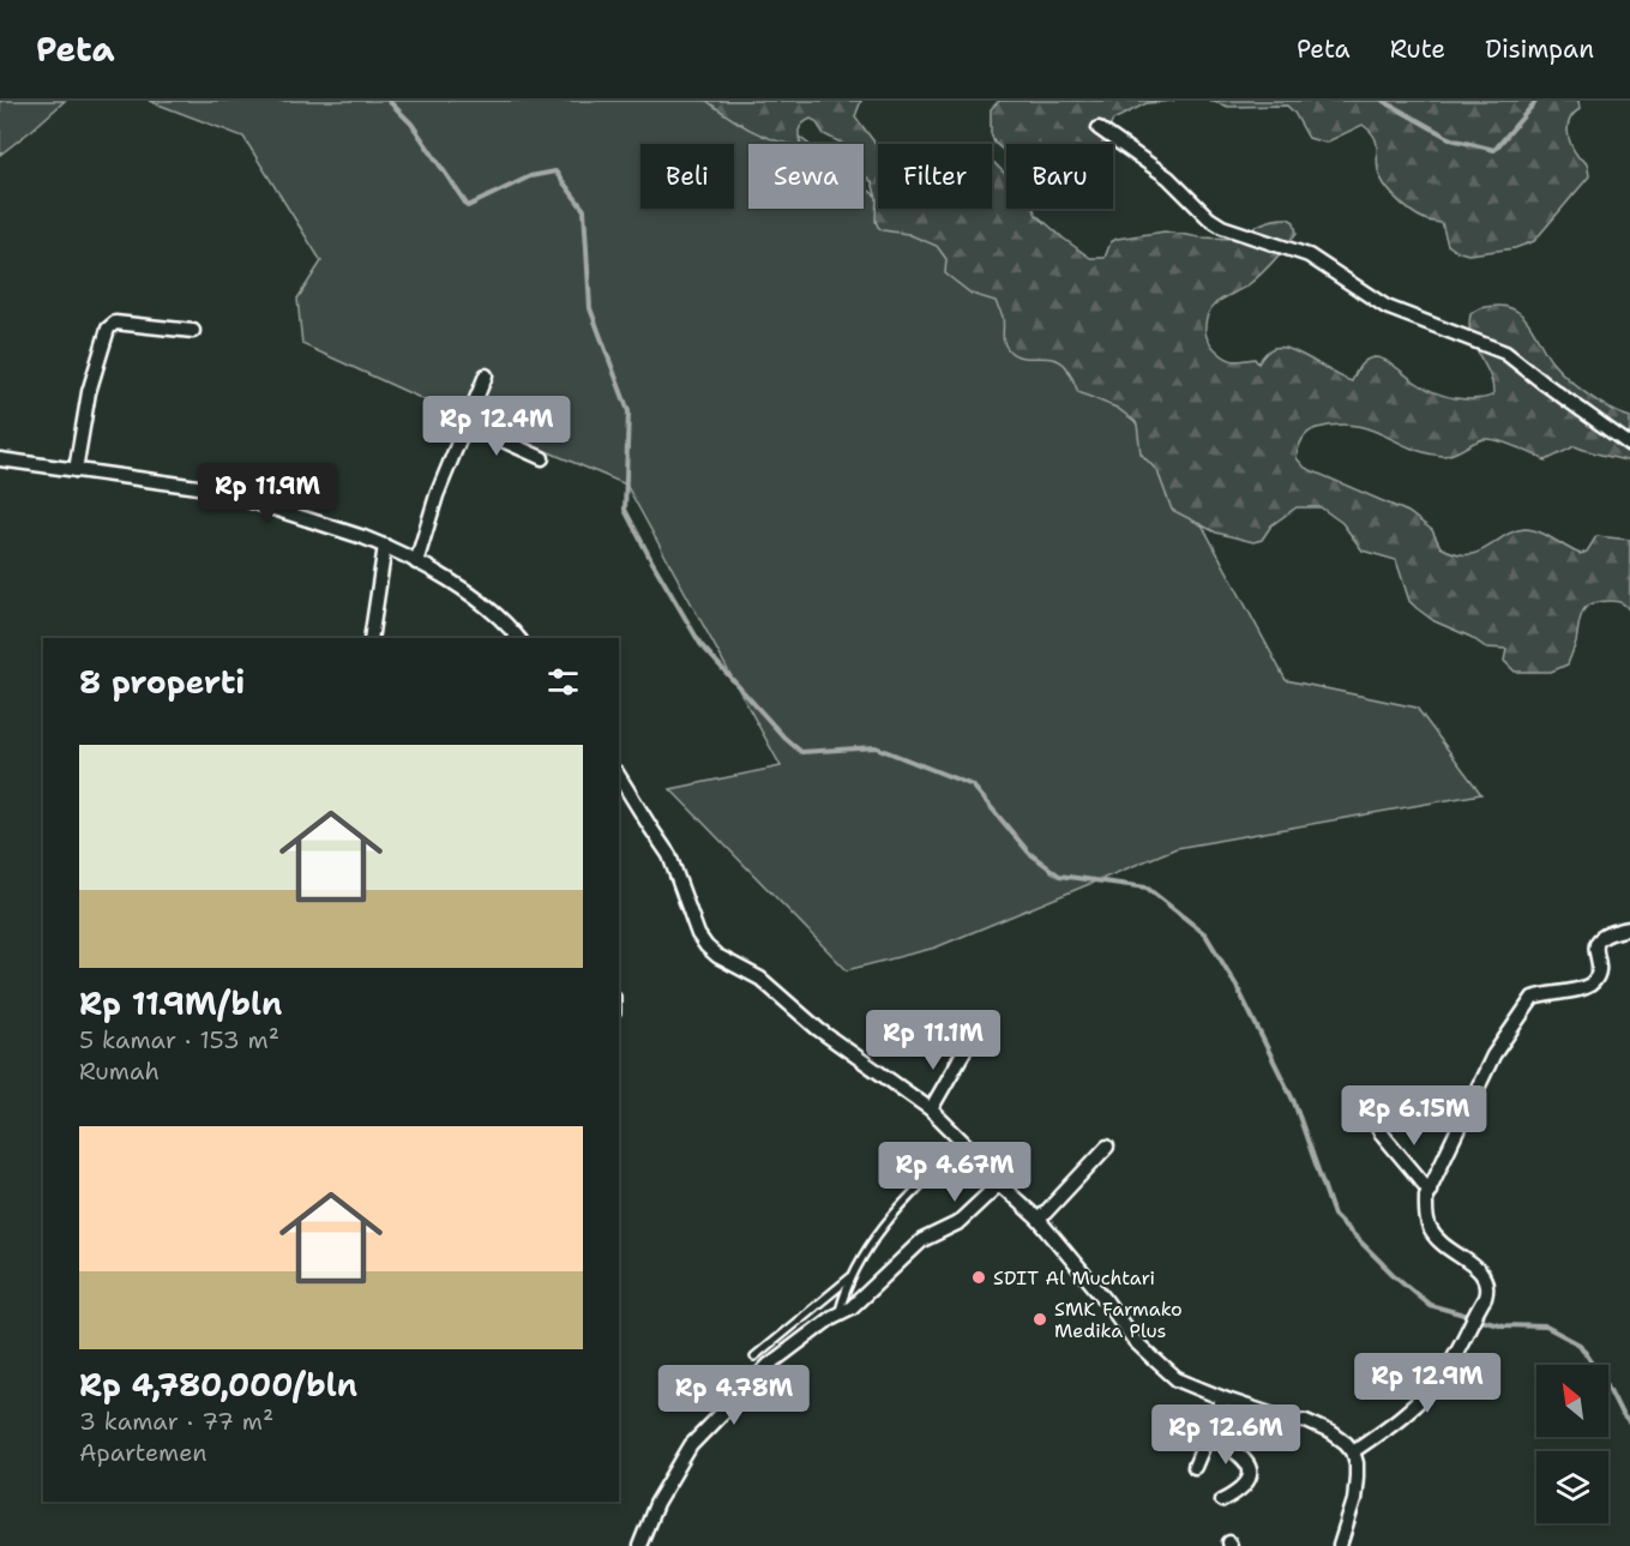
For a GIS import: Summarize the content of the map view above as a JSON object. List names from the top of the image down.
{
  "places": ["SDIT Al Muchtari", "SMK Farmako Medika Plus"],
  "north": "top left",
  "page": {
    "header": "Peta",
    "nav": ["Peta", "Rute", "Disimpan"],
    "chip": [
      "Beli",
      "Sewa",
      "Filter",
      "Baru"
    ],
    "price": [
      "Rp 12.4M",
      "Rp 11.9M",
      "Rp 11.1M",
      "Rp 6.15M",
      "Rp 4.67M",
      "Rp 12.9M",
      "Rp 4.78M",
      "Rp 12.6M"
    ],
    "heading": "8 properti",
    "list": [
      {
        "name": "Rp 11.9M/bln",
        "note": "5 kamar · 153 m² · Rumah"
      },
      {
        "name": "Rp 4,780,000/bln",
        "note": "3 kamar · 77 m² · Apartemen"
      }
    ]
  }
}
